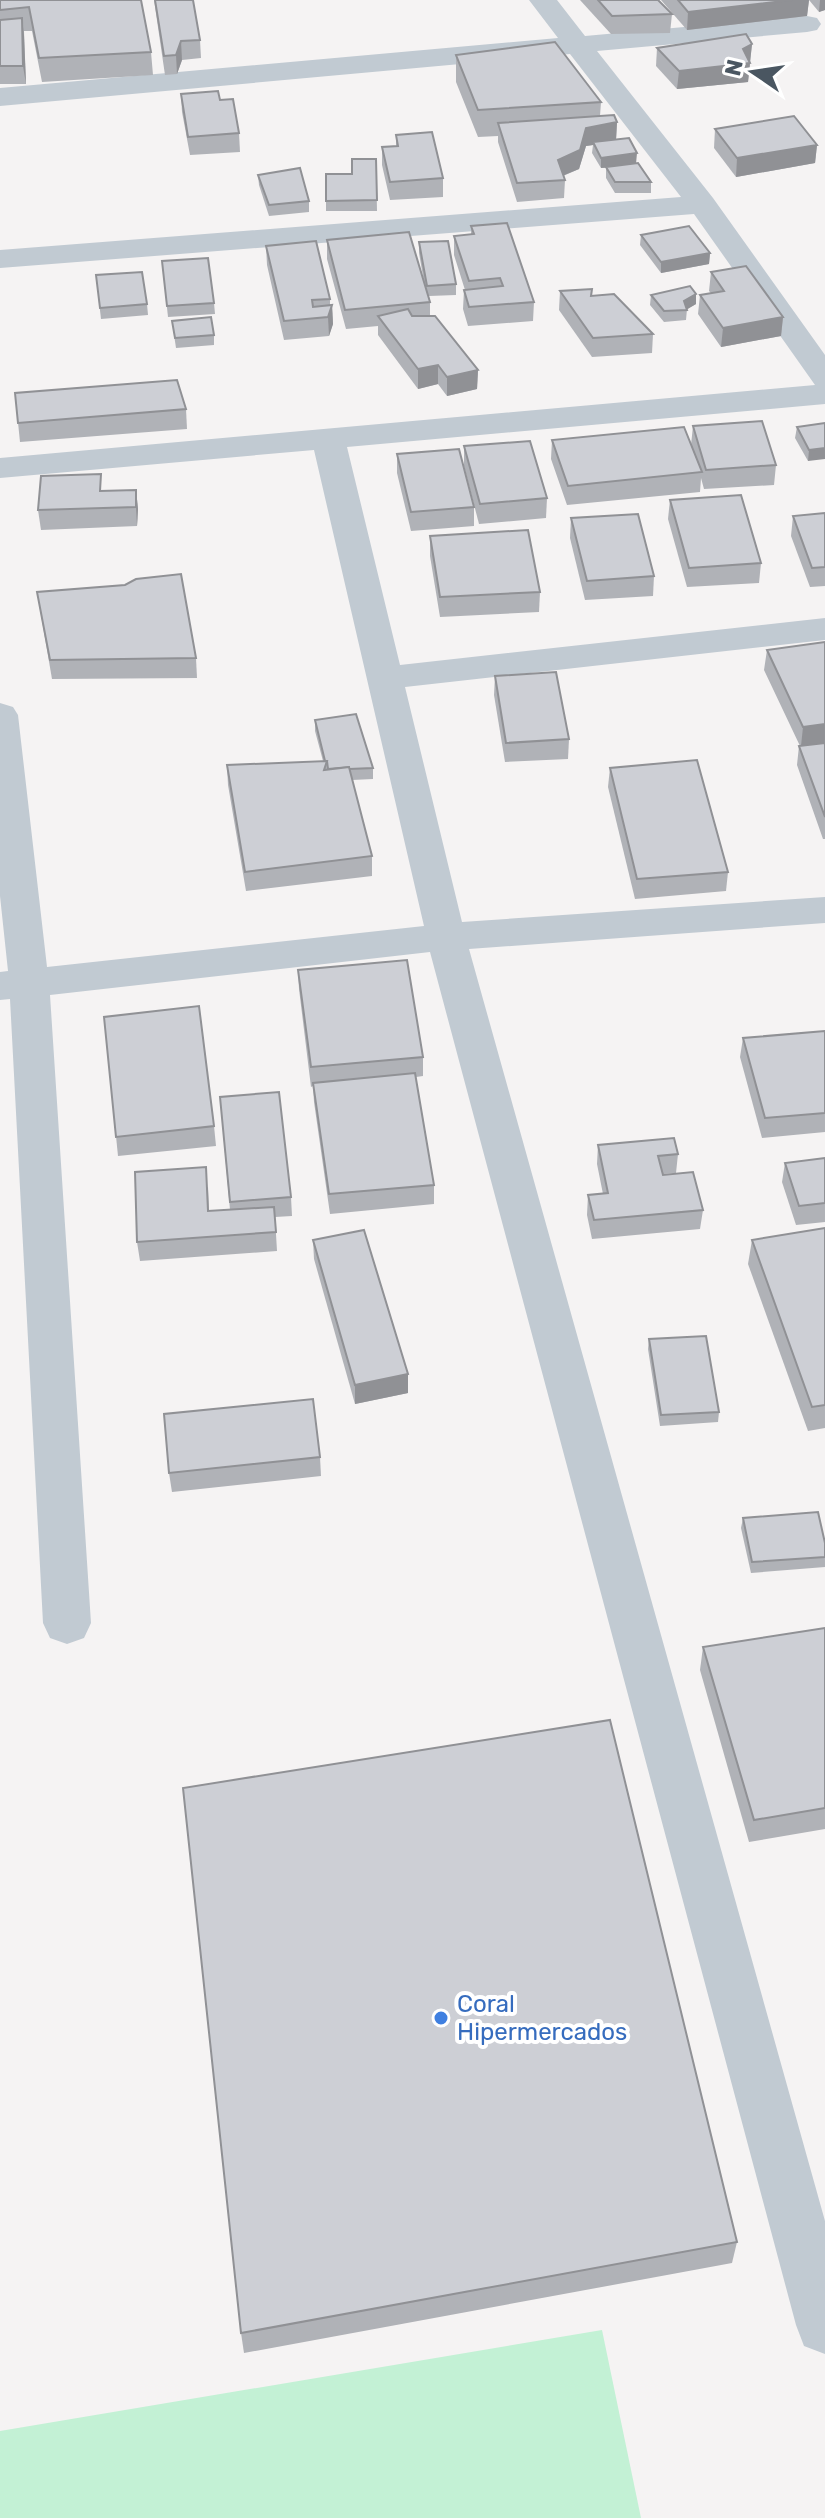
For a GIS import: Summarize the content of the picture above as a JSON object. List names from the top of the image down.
{
  "places": ["Coral Hipermercados"],
  "north": "left"
}
